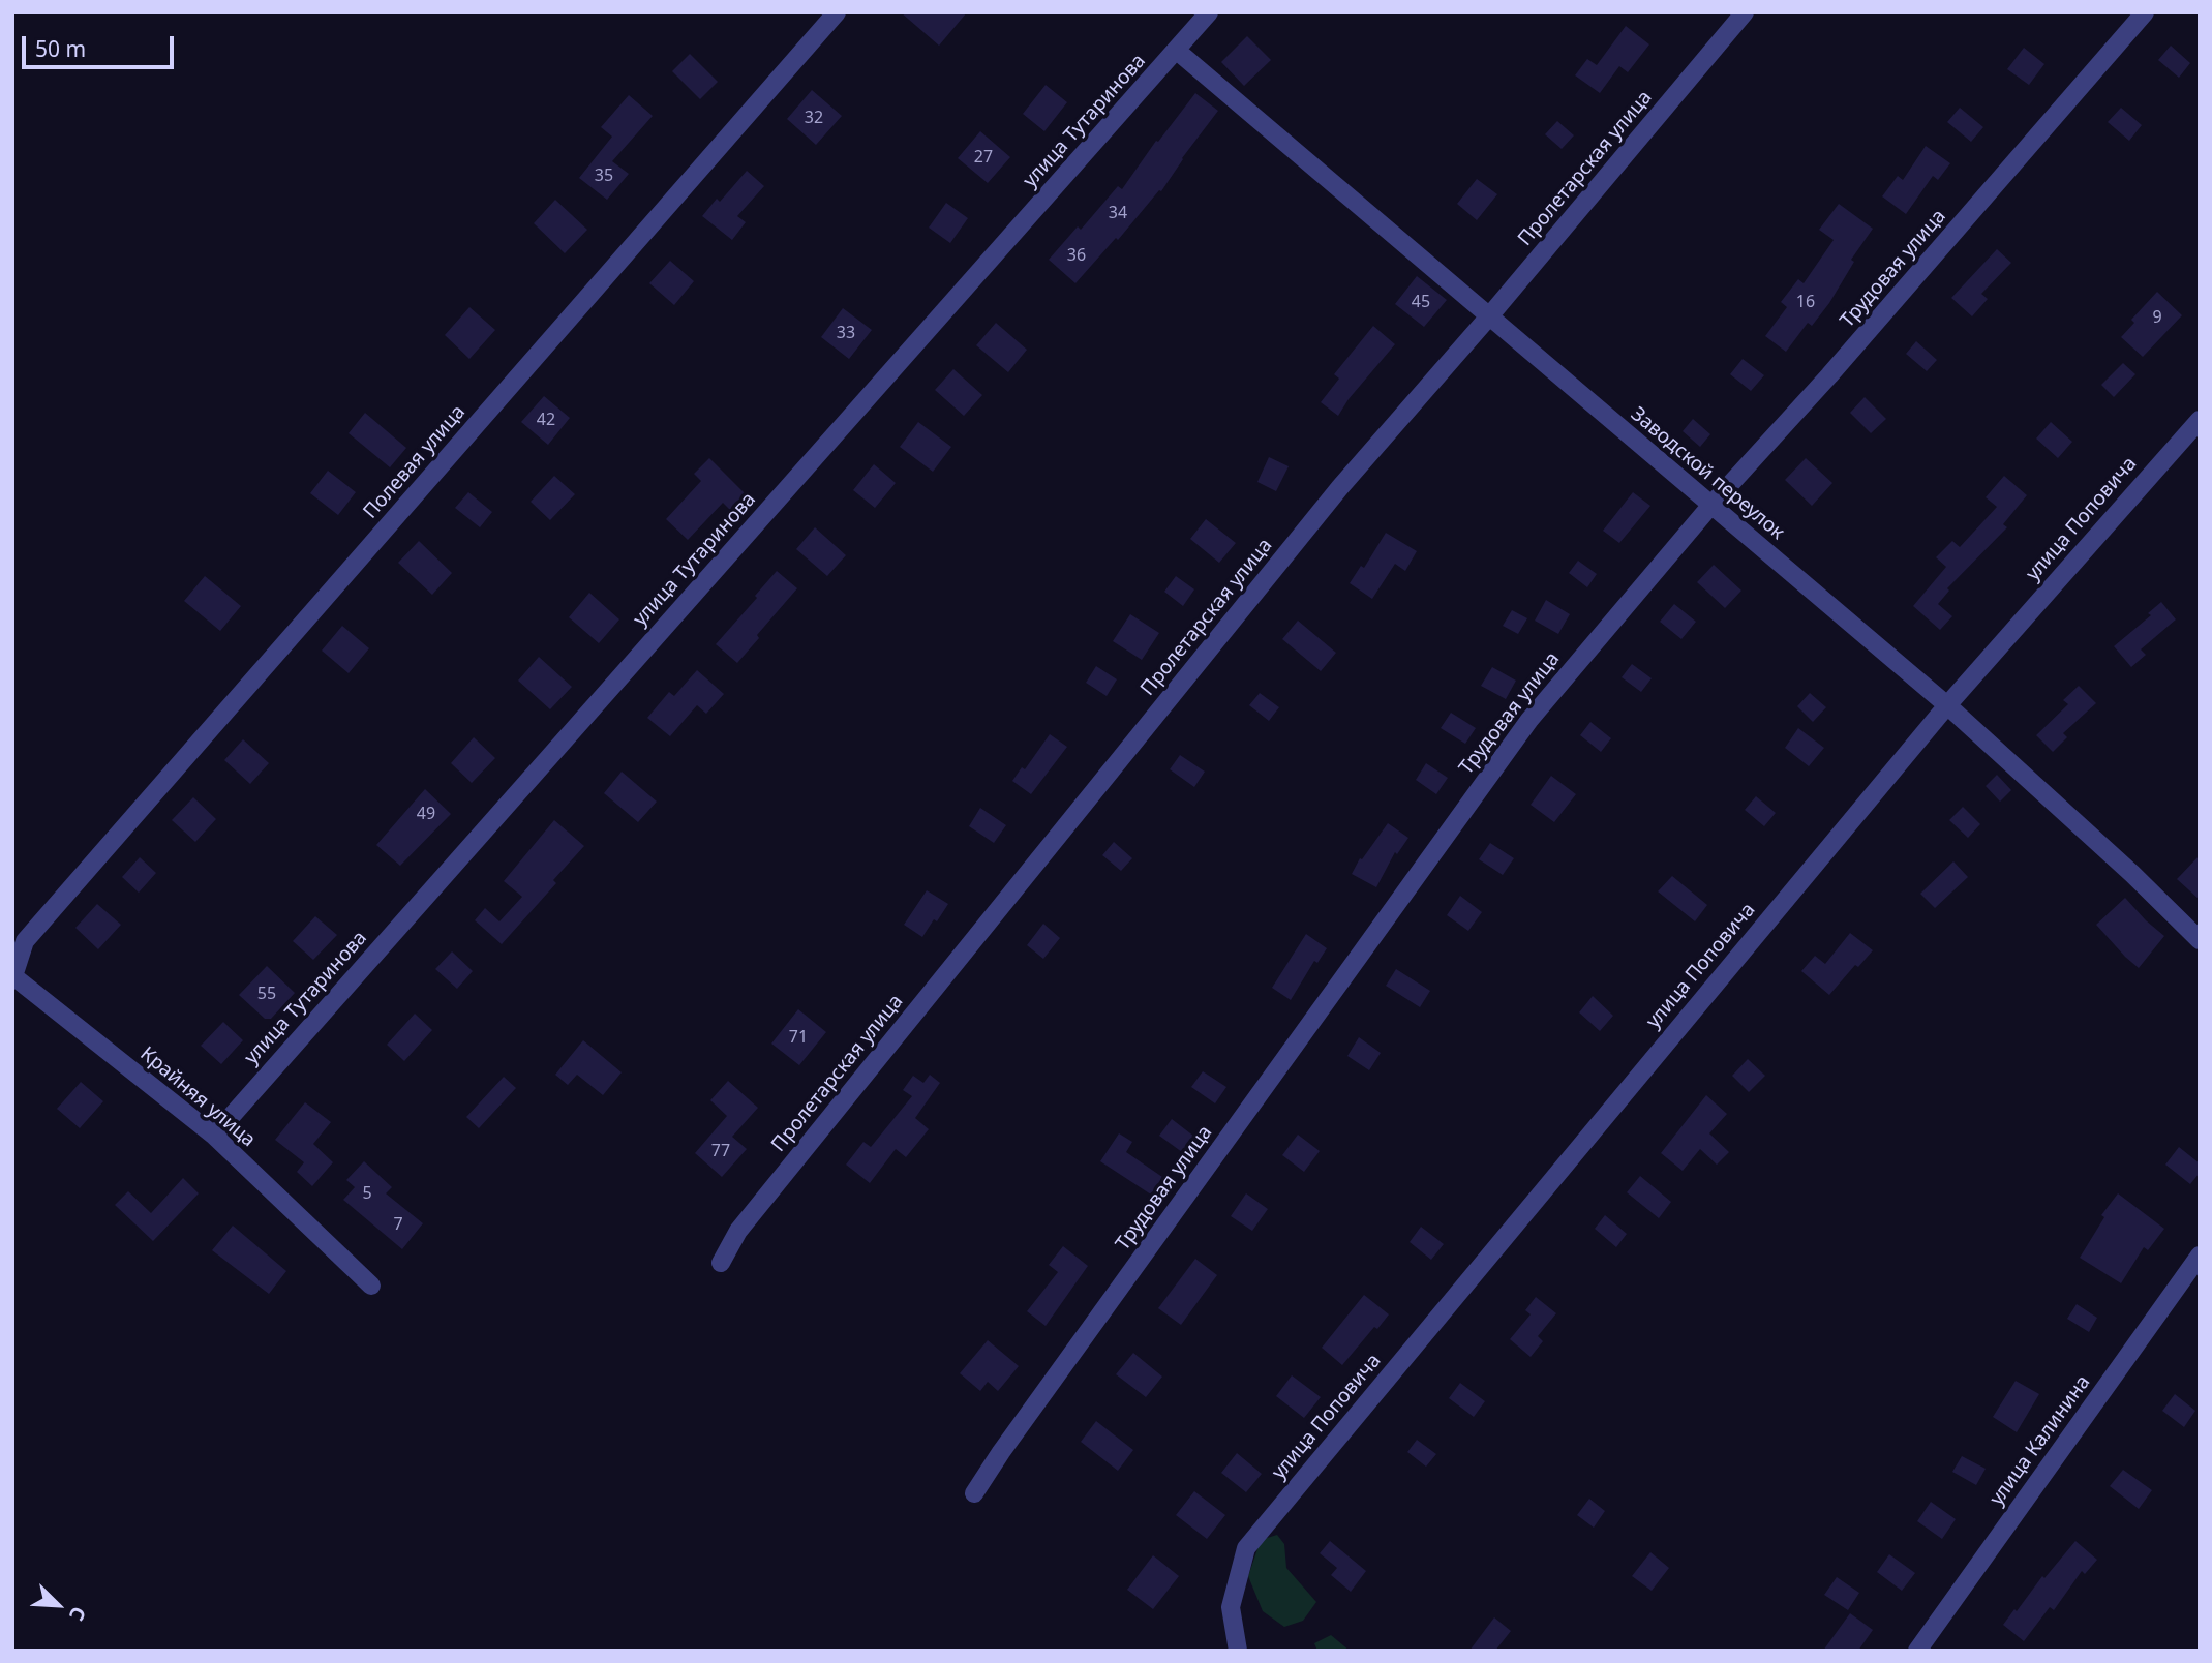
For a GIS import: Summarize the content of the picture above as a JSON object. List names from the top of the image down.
{
  "streets": {
    "street": [
      "улица Тутаринова",
      "Пролетарская улица",
      "Трудовая улица",
      "Полевая улица",
      "Заводской переулок",
      "улица Поповича",
      "Крайняя улица",
      "улица Калинина"
    ]
  },
  "crossings": [
    ["улица Тутаринова", "Заводской переулок"],
    ["улица Тутаринова", "Крайняя улица"],
    ["Пролетарская улица", "Заводской переулок"],
    ["Трудовая улица", "Заводской переулок"],
    ["Полевая улица", "Крайняя улица"],
    ["Заводской переулок", "улица Поповича"]
  ],
  "house_numbers": [
    "32",
    "27",
    "35",
    "34",
    "36",
    "45",
    "16",
    "9",
    "33",
    "42",
    "49",
    "55",
    "71",
    "77",
    "5",
    "7"
  ],
  "scale_bar": "50 m",
  "north": "bottom right"
}
